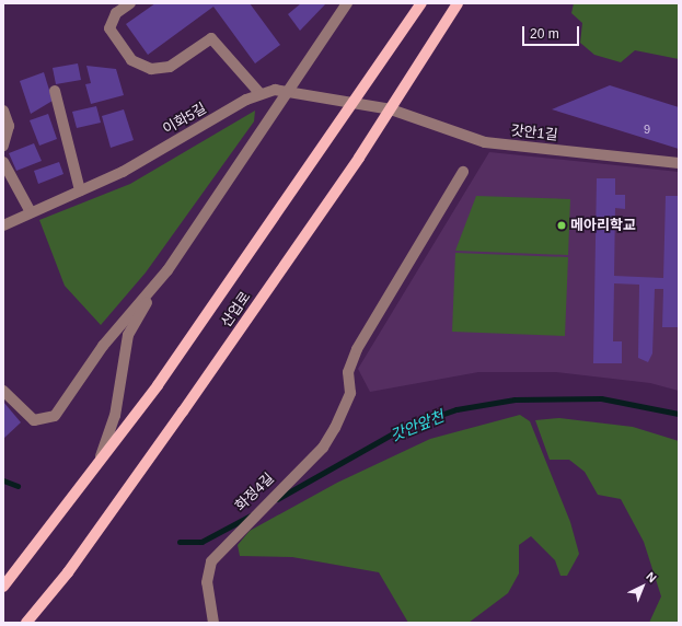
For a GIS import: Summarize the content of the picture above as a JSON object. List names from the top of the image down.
{
  "streets": {
    "main road": ["산업로"],
    "street": ["이화5길", "갓안1길", "화정4길"]
  },
  "crossings": [
    ["이화5길", "갓안1길"],
    ["이화5길", "산업로"],
    ["갓안1길", "산업로"]
  ],
  "water": ["갓안앞천"],
  "places": ["메아리학교"],
  "house_numbers": ["9"],
  "scale_bar": "20 m",
  "north": "top right"
}
